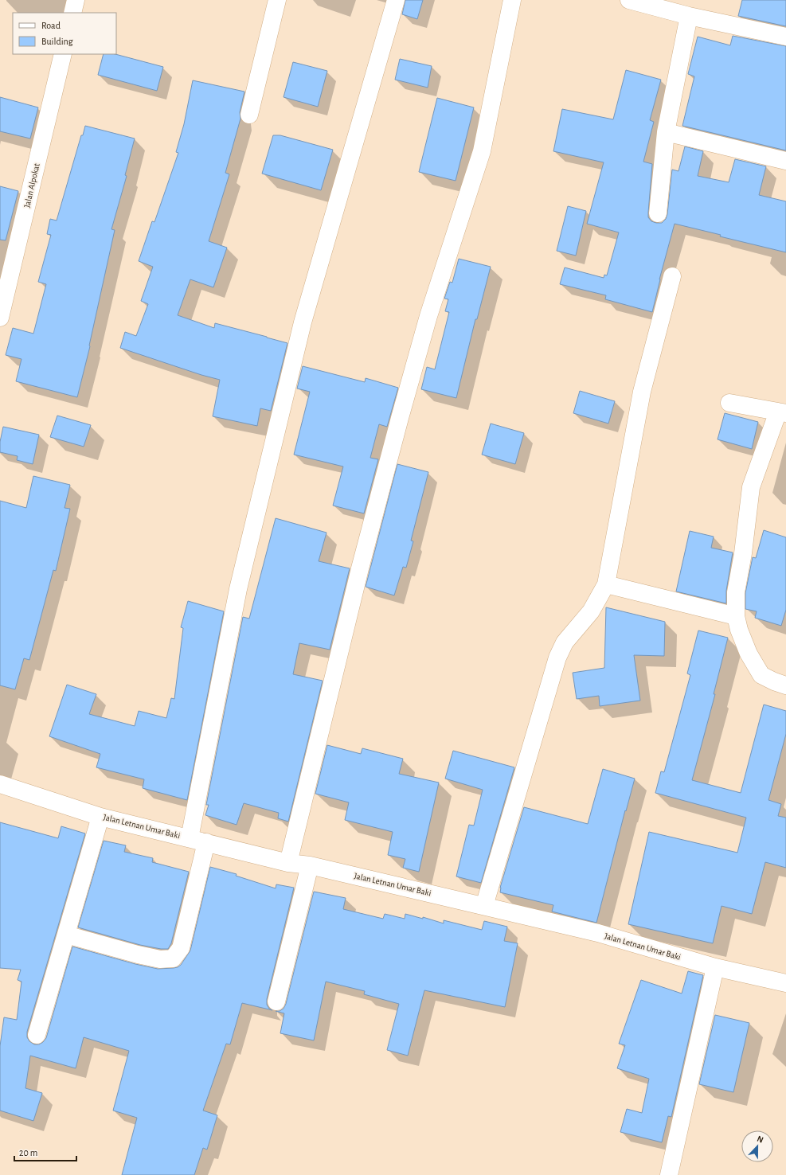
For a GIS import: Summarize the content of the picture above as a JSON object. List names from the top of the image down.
{
  "streets": {
    "street": ["Jalan Alpokat", "Jalan Letnan Umar Baki"]
  },
  "legend": ["Road", "Building"],
  "scale_bar": "20 m",
  "north": "top"
}
